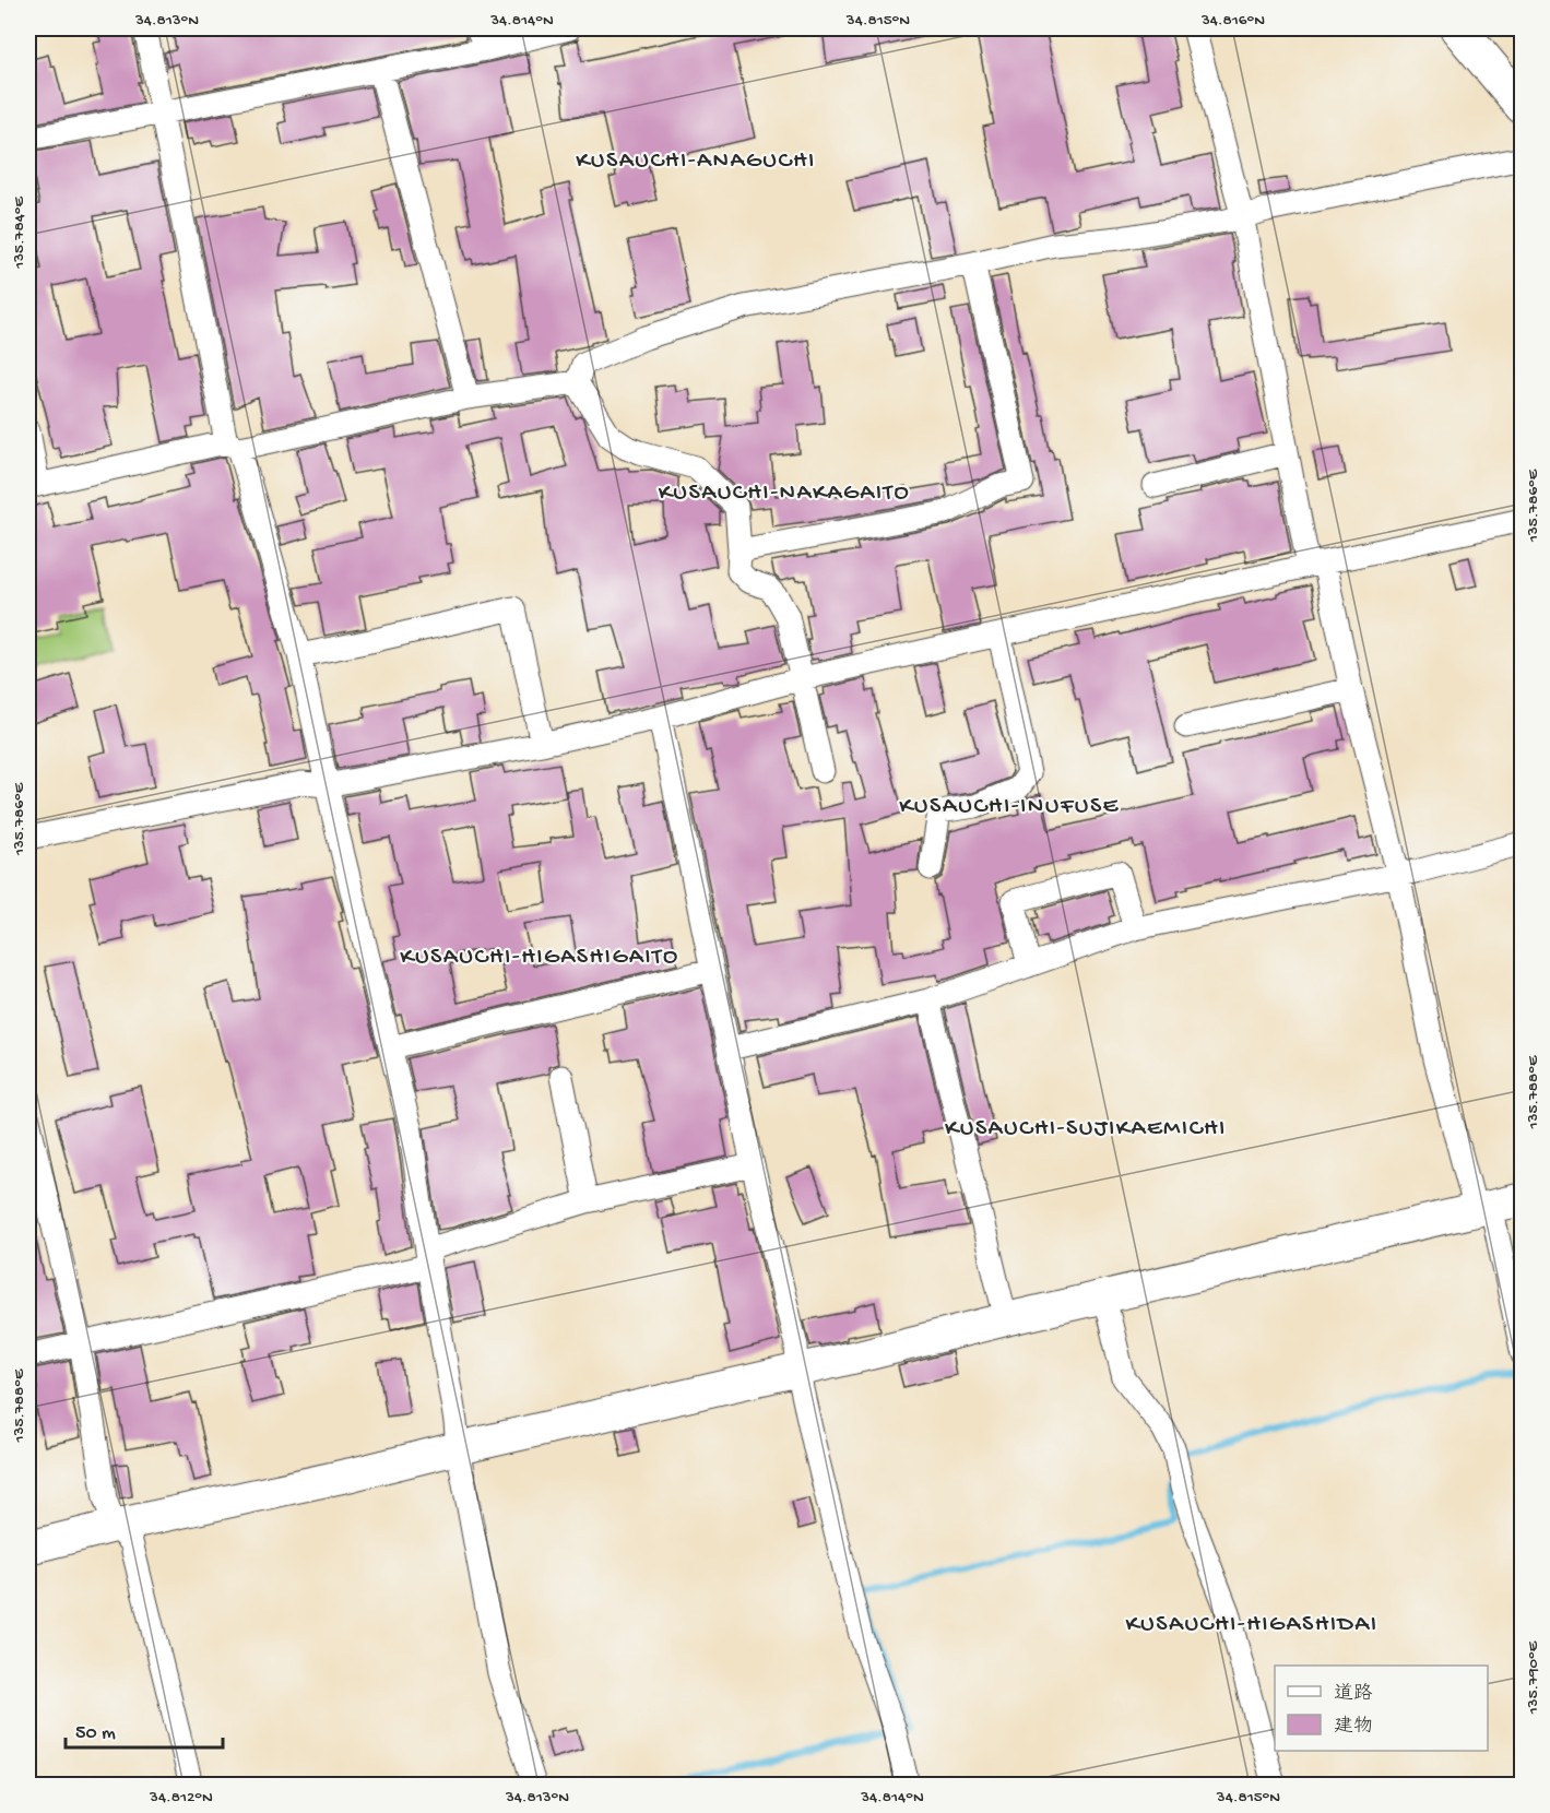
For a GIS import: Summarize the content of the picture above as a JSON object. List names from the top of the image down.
{
  "districts": [
    "KUSAUCHI-ANAGUCHI",
    "KUSAUCHI-NAKAGAITO",
    "KUSAUCHI-INUFUSE",
    "KUSAUCHI-HIGASHIGAITO",
    "KUSAUCHI-SUJIKAEMICHI",
    "KUSAUCHI-HIGASHIDAI"
  ],
  "legend": ["道路", "建物"],
  "scale_bar": "50 m",
  "coordinates": [
    "34.813°N",
    "34.814°N",
    "34.815°N",
    "34.816°N",
    "135.784°E",
    "135.786°E",
    "135.788°E",
    "135.790°E",
    "34.812°N"
  ]
}
